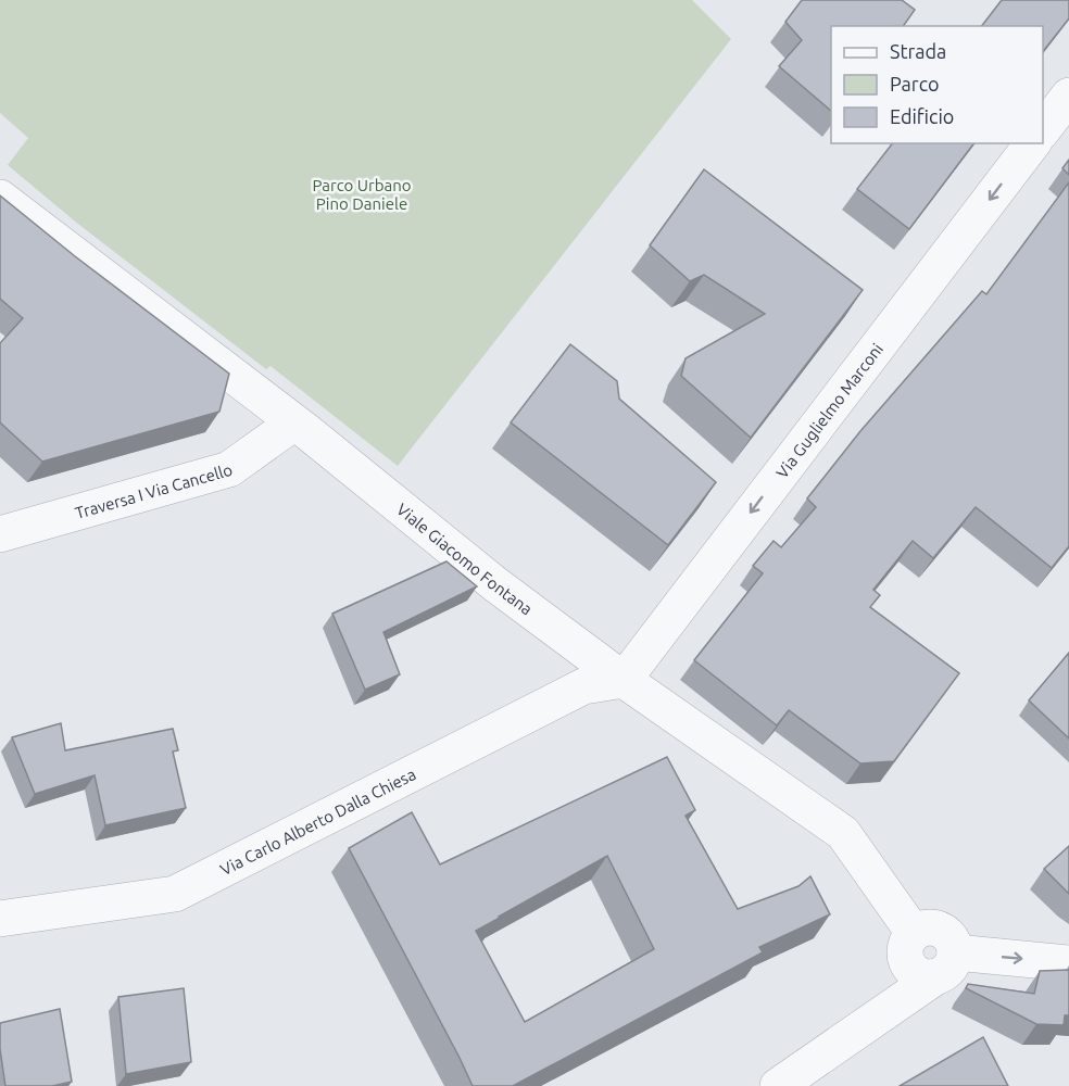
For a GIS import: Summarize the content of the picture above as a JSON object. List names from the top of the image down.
{
  "streets": {
    "street": [
      "Via Guglielmo Marconi",
      "Traversa I Via Cancello",
      "Viale Giacomo Fontana",
      "Via Carlo Alberto Dalla Chiesa"
    ]
  },
  "crossings": [
    ["Via Guglielmo Marconi", "Viale Giacomo Fontana"],
    ["Via Guglielmo Marconi", "Via Carlo Alberto Dalla Chiesa"],
    ["Traversa I Via Cancello", "Viale Giacomo Fontana"],
    ["Viale Giacomo Fontana", "Via Carlo Alberto Dalla Chiesa"]
  ],
  "one_way": ["Via Guglielmo Marconi"],
  "parks": ["Parco Urbano Pino Daniele"],
  "legend": ["Strada", "Parco", "Edificio"]
}
